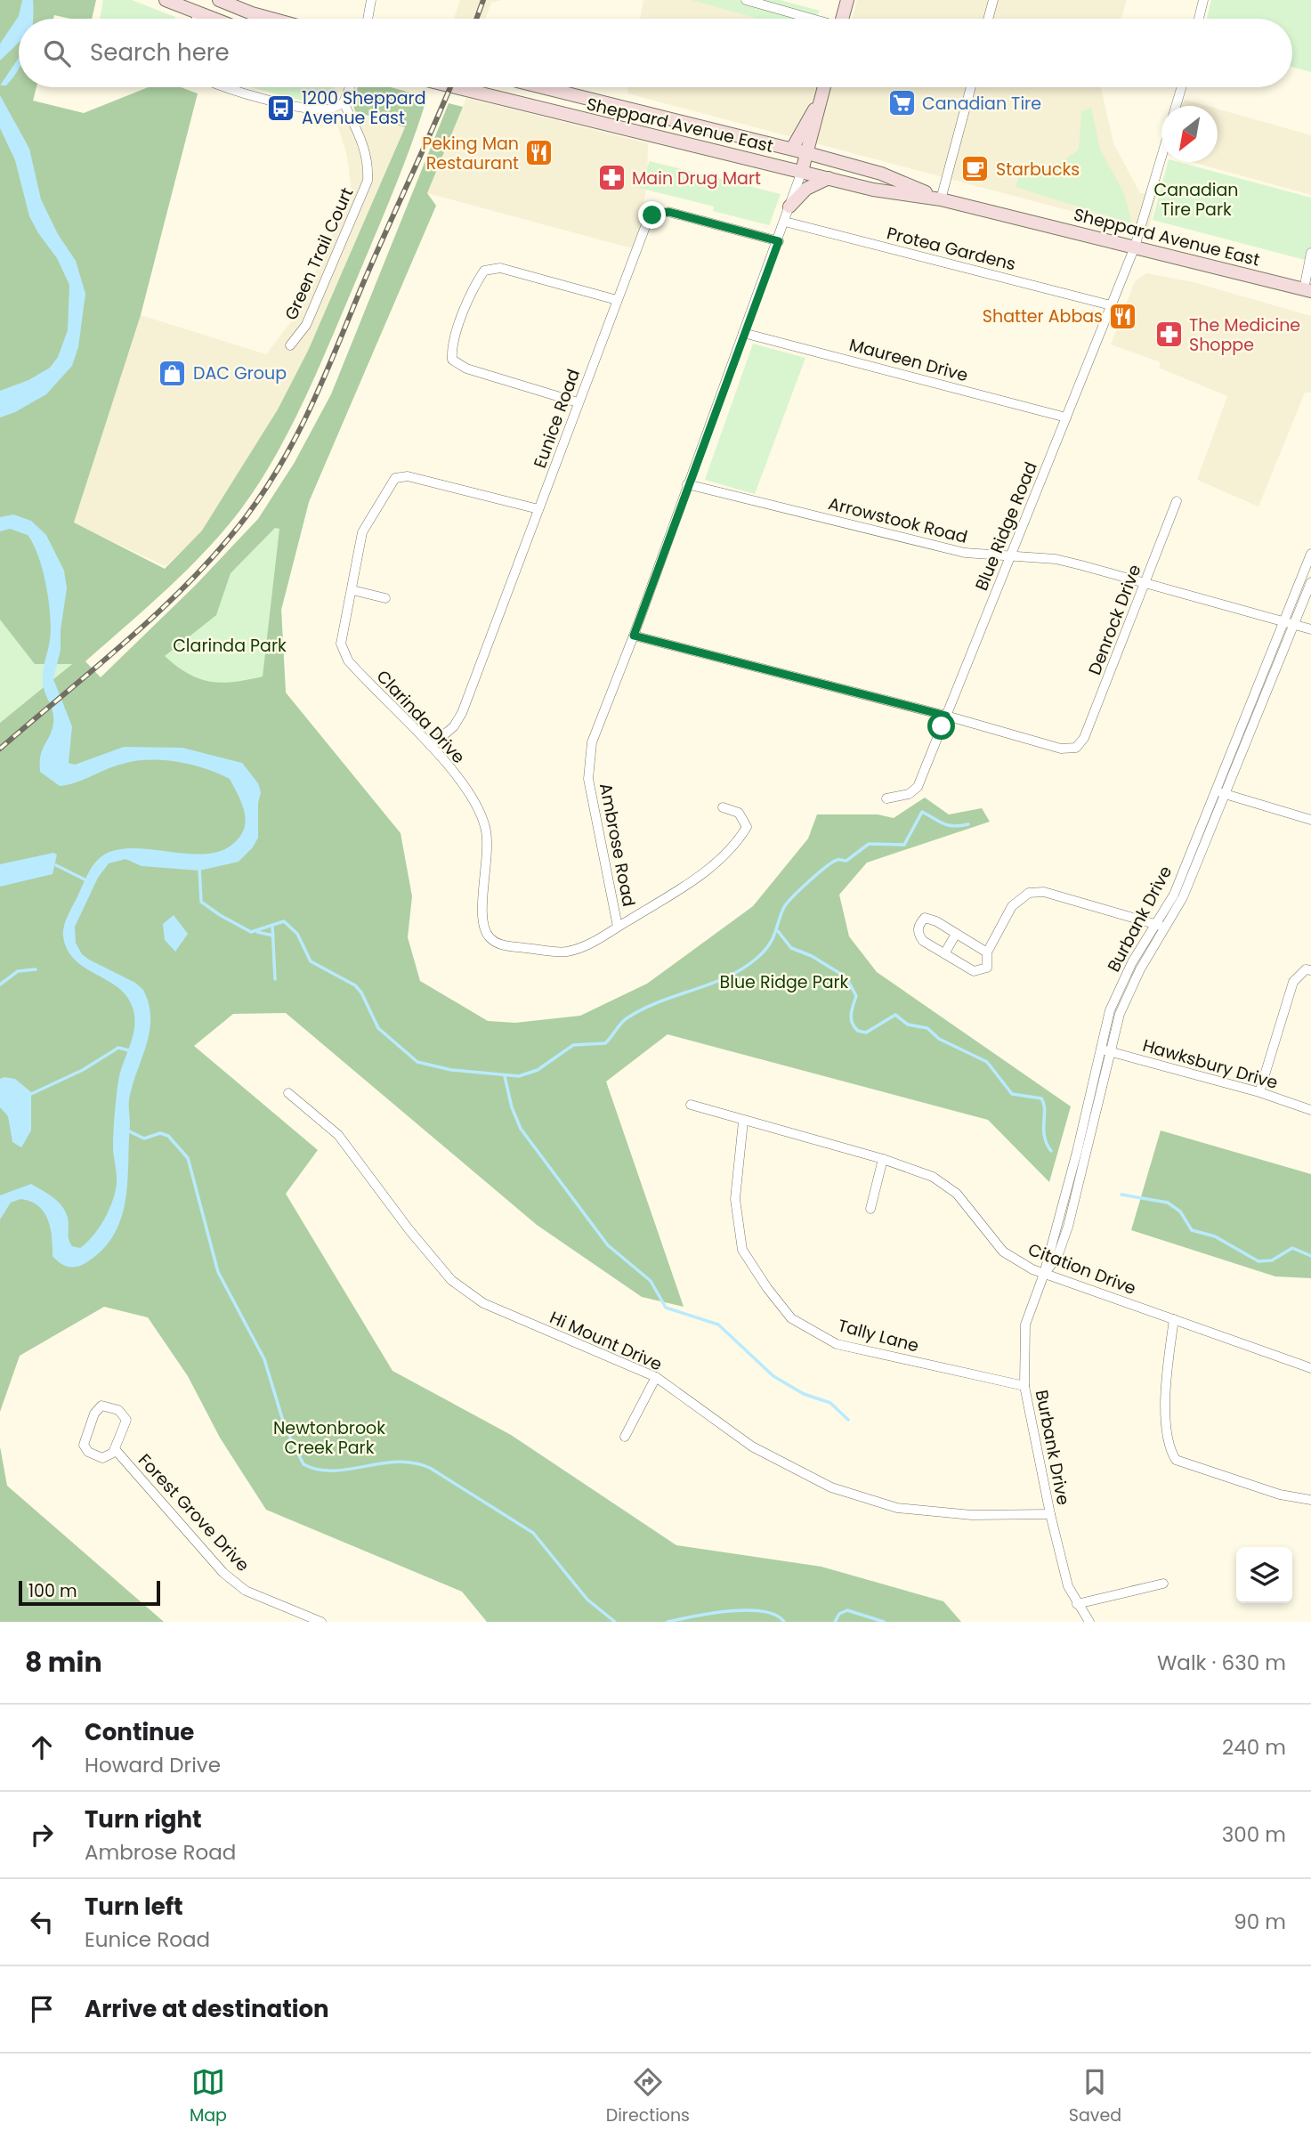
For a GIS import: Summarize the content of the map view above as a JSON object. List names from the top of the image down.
{
  "streets": {
    "main road": ["Sheppard Avenue East"],
    "street": [
      "Protea Gardens",
      "Green Trail Court",
      "Maureen Drive",
      "Eunice Road",
      "Arrowstook Road",
      "Blue Ridge Road",
      "Denrock Drive",
      "Clarinda Drive",
      "Ambrose Road",
      "Burbank Drive",
      "Hawksbury Drive",
      "Citation Drive",
      "Tally Lane",
      "Hi Mount Drive",
      "Forest Grove Drive"
    ]
  },
  "crossings": [
    ["Sheppard Avenue East", "Blue Ridge Road"],
    ["Sheppard Avenue East", "Ambrose Road"],
    ["Protea Gardens", "Blue Ridge Road"],
    ["Protea Gardens", "Ambrose Road"],
    ["Maureen Drive", "Blue Ridge Road"],
    ["Maureen Drive", "Ambrose Road"],
    ["Eunice Road", "Clarinda Drive"],
    ["Eunice Road", "Ambrose Road"],
    ["Arrowstook Road", "Blue Ridge Road"],
    ["Arrowstook Road", "Denrock Drive"],
    ["Arrowstook Road", "Ambrose Road"],
    ["Arrowstook Road", "Burbank Drive"],
    ["Blue Ridge Road", "Denrock Drive"],
    ["Clarinda Drive", "Ambrose Road"],
    ["Burbank Drive", "Hawksbury Drive"],
    ["Burbank Drive", "Citation Drive"],
    ["Burbank Drive", "Tally Lane"],
    ["Burbank Drive", "Hi Mount Drive"],
    ["Citation Drive", "Tally Lane"]
  ],
  "parks": [
    "Canadian Tire Park",
    "Clarinda Park",
    "Blue Ridge Park",
    "Newtonbrook Creek Park"
  ],
  "places": {
    "supermarket": ["Canadian Tire"],
    "bus stop": ["1200 Sheppard Avenue East"],
    "restaurant": ["Peking Man Restaurant", "Shatter Abbas"],
    "cafe": ["Starbucks"],
    "pharmacy": ["Main Drug Mart", "The Medicine Shoppe"],
    "shop": ["DAC Group"]
  },
  "scale_bar": "100 m",
  "north": "bottom left",
  "page": {
    "search": "Search here",
    "scale": "100 m",
    "heading": ["8 min", "Walk · 630 m"],
    "list": [
      ["Continue", "Howard Drive", "240 m"],
      ["Turn right", "Ambrose Road", "300 m"],
      ["Turn left", "Eunice Road", "90 m"],
      "Arrive at destination"
    ],
    "nav": ["Map", "Directions", "Saved"]
  }
}
